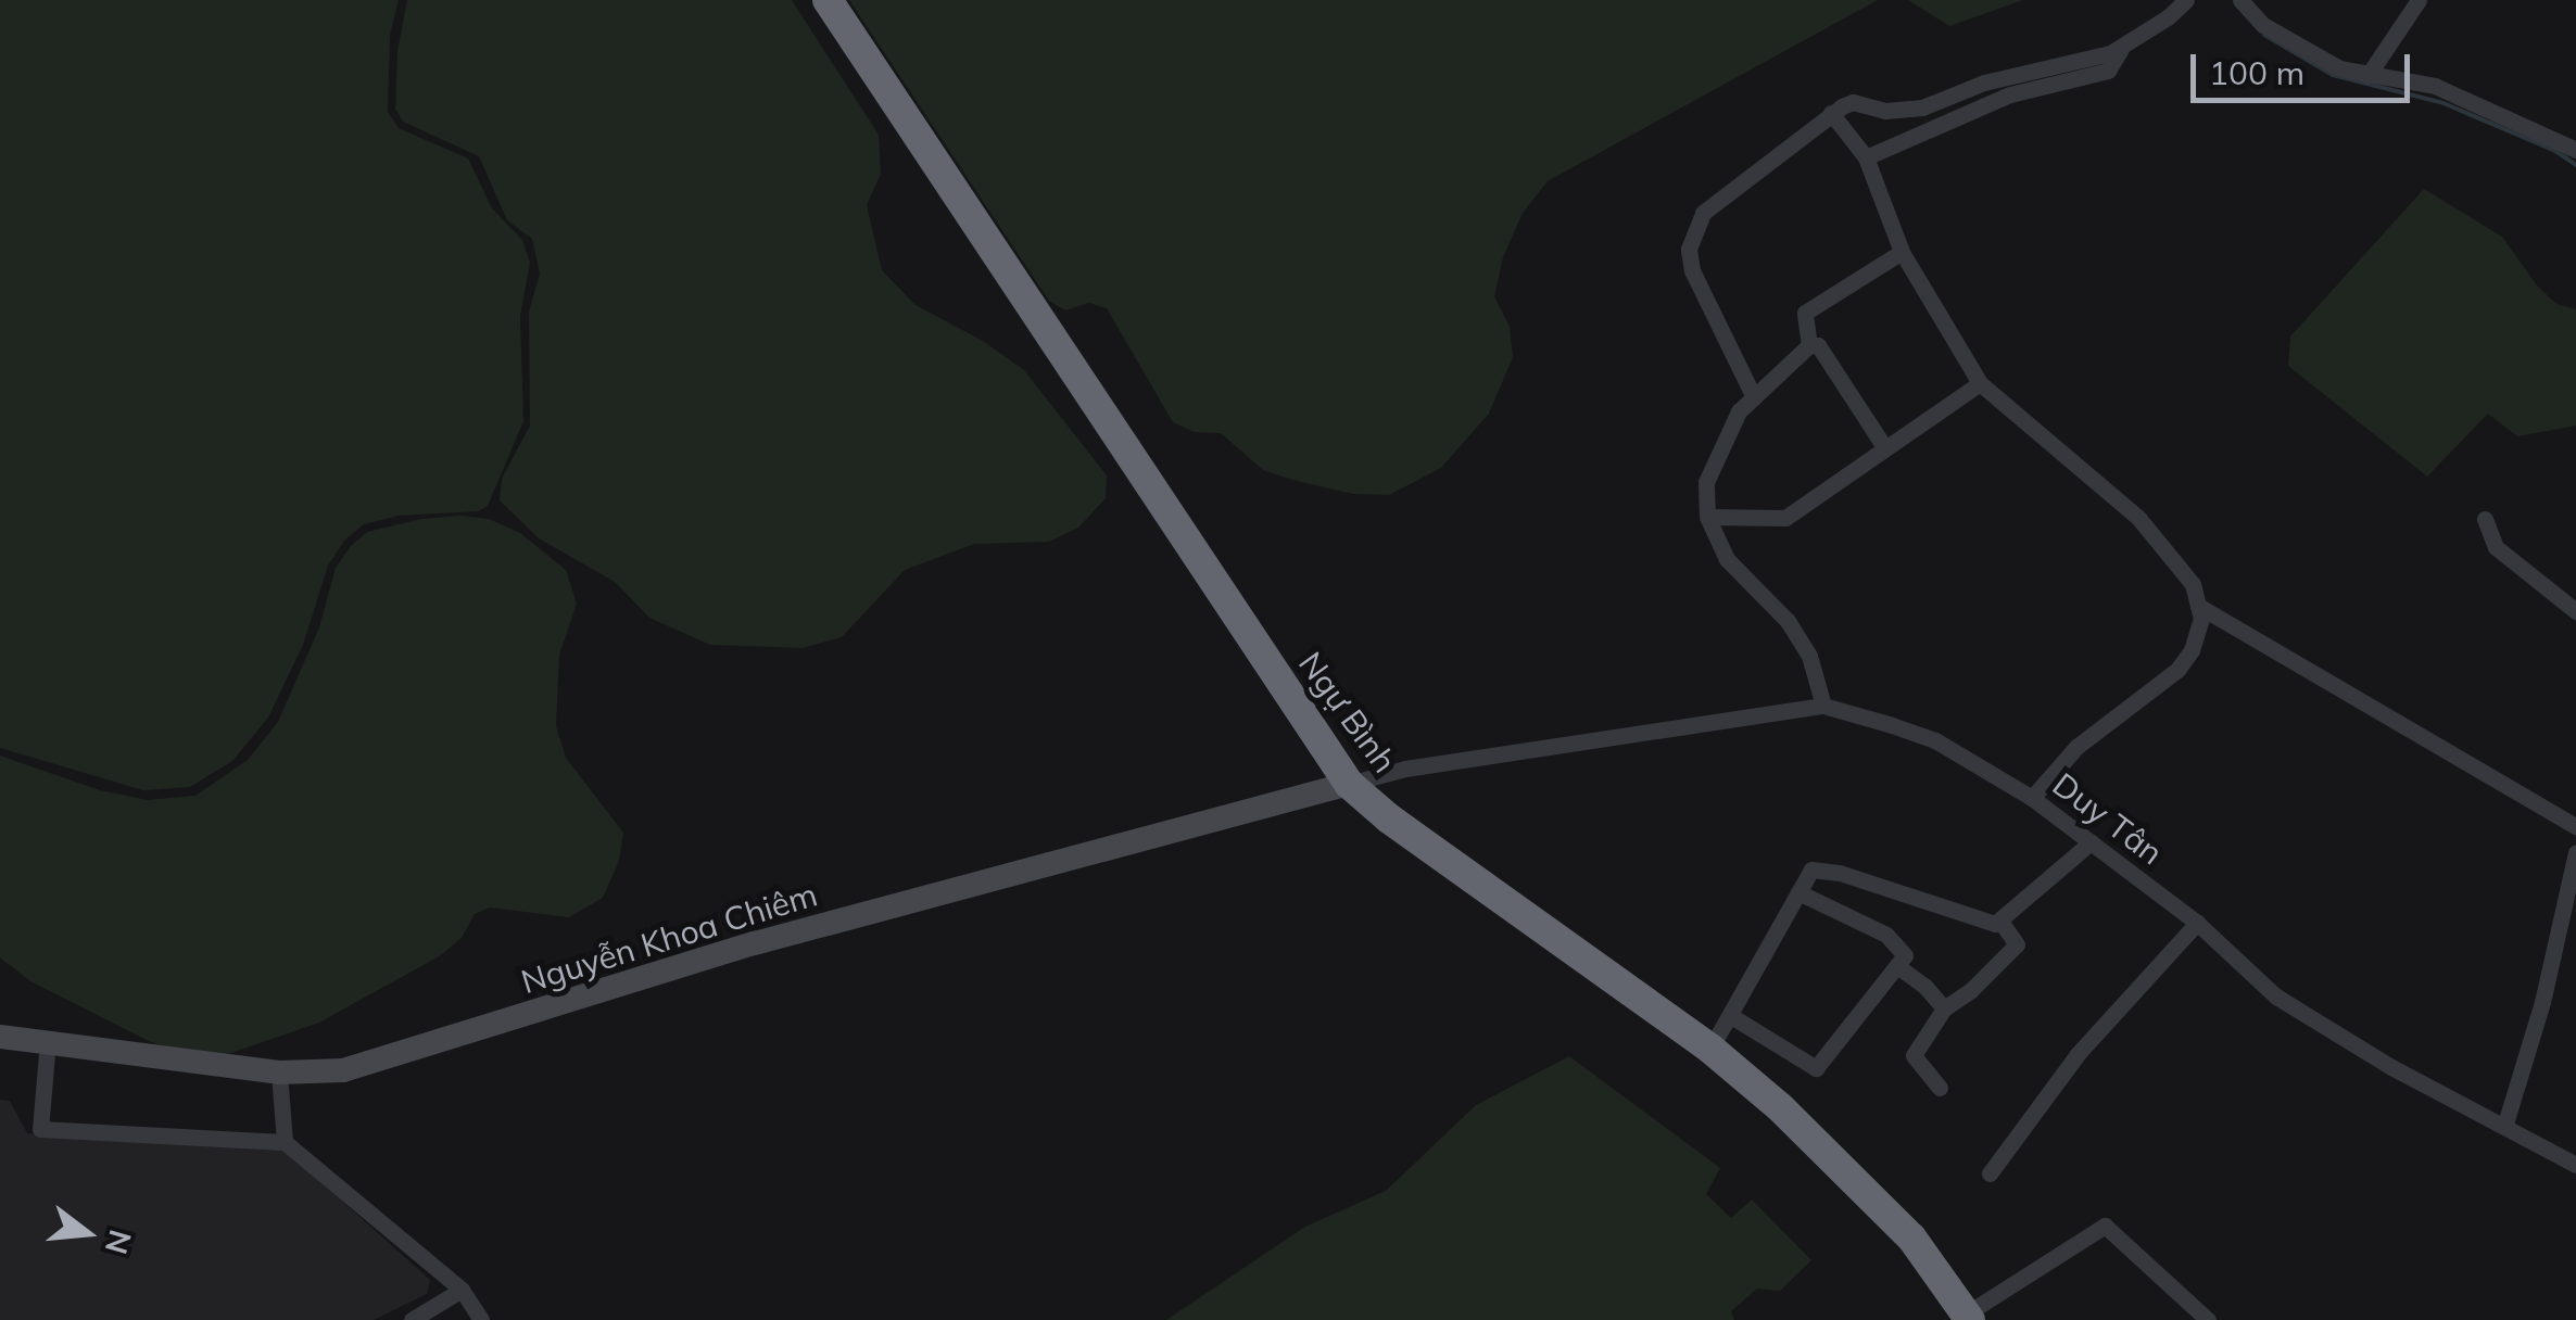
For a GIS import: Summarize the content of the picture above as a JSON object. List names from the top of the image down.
{
  "streets": {
    "highway": ["Ngự Bình"],
    "street": ["Duy Tân", "Nguyễn Khoa Chiêm"]
  },
  "crossings": [
    ["Ngự Bình", "Duy Tân"],
    ["Ngự Bình", "Nguyễn Khoa Chiêm"],
    ["Duy Tân", "Nguyễn Khoa Chiêm"]
  ],
  "scale_bar": "100 m",
  "north": "right"
}
